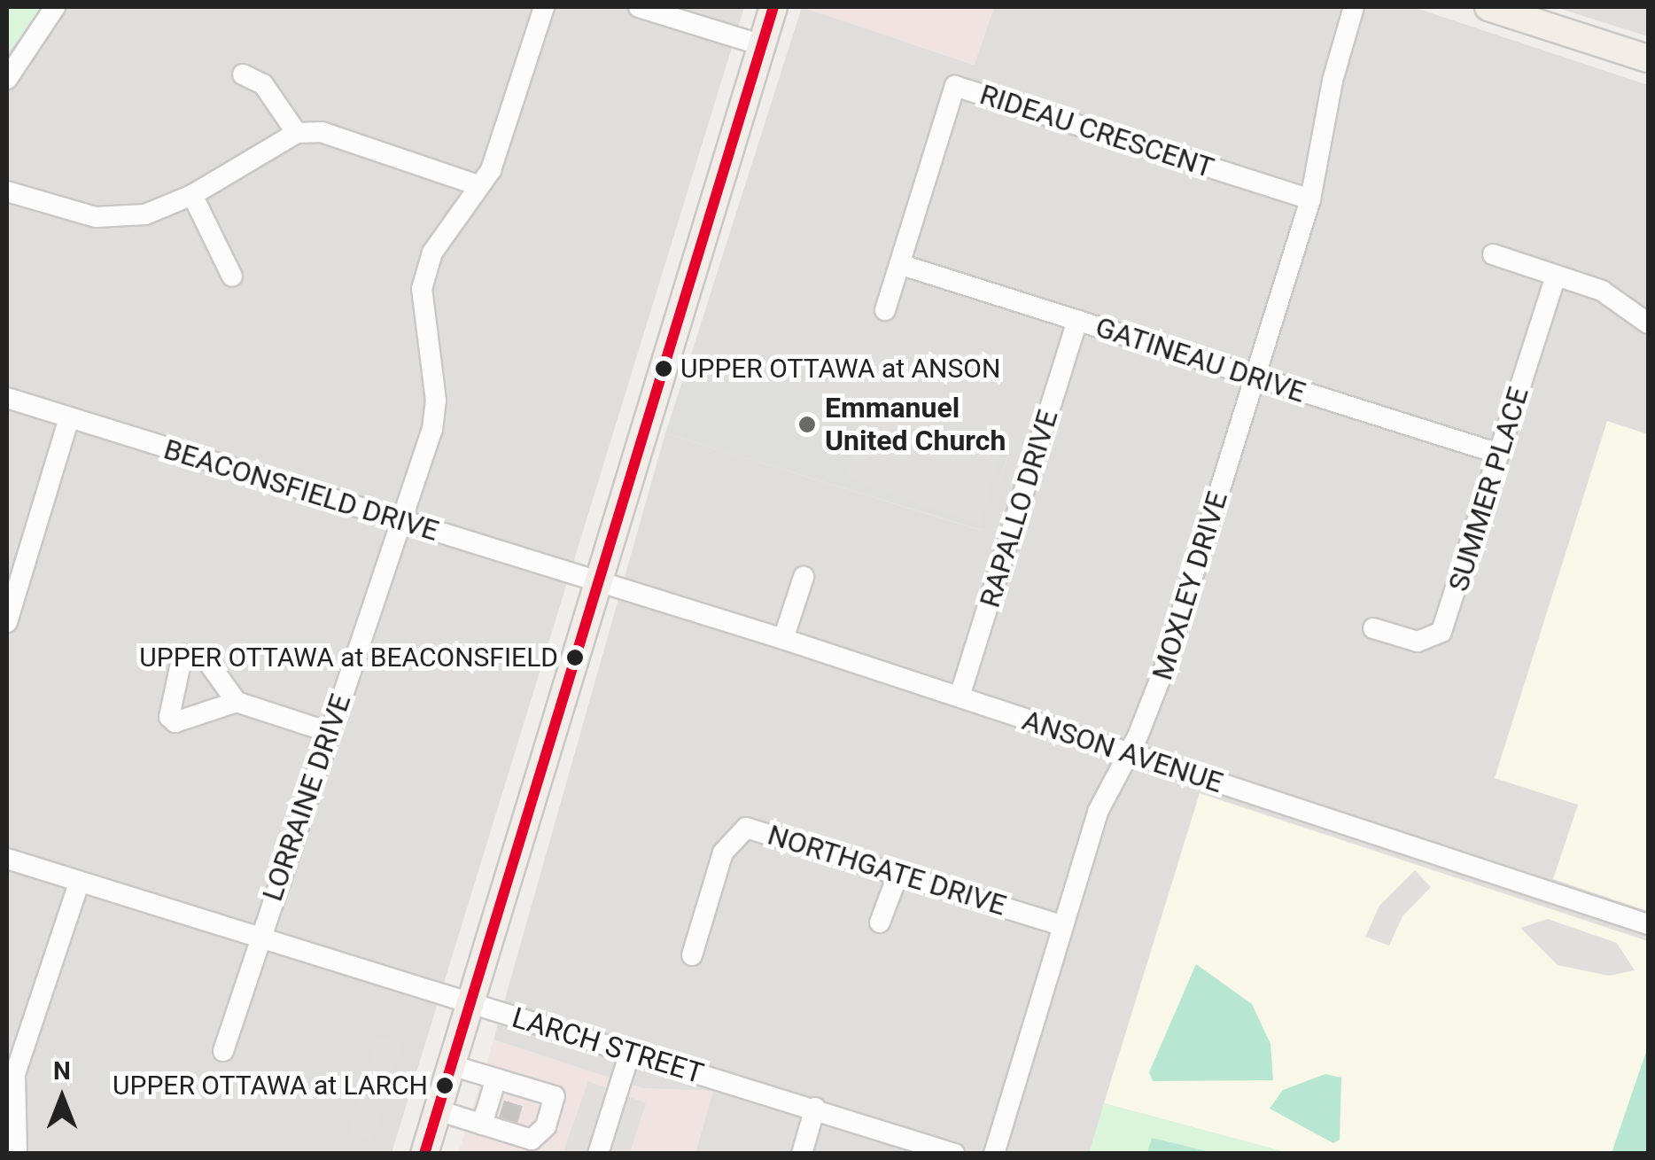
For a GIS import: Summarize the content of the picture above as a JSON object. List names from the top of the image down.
{
  "streets": {
    "street": [
      "RIDEAU CRESCENT",
      "GATINEAU DRIVE",
      "SUMMER PLACE",
      "BEACONSFIELD DRIVE",
      "RAPALLO DRIVE",
      "MOXLEY DRIVE",
      "ANSON AVENUE",
      "LORRAINE DRIVE",
      "NORTHGATE DRIVE",
      "LARCH STREET"
    ]
  },
  "crossings": [
    ["RIDEAU CRESCENT", "GATINEAU DRIVE"],
    ["RIDEAU CRESCENT", "MOXLEY DRIVE"],
    ["GATINEAU DRIVE", "SUMMER PLACE"],
    ["GATINEAU DRIVE", "RAPALLO DRIVE"],
    ["GATINEAU DRIVE", "MOXLEY DRIVE"],
    ["BEACONSFIELD DRIVE", "ANSON AVENUE"],
    ["BEACONSFIELD DRIVE", "LORRAINE DRIVE"],
    ["RAPALLO DRIVE", "ANSON AVENUE"],
    ["MOXLEY DRIVE", "ANSON AVENUE"],
    ["MOXLEY DRIVE", "NORTHGATE DRIVE"],
    ["LORRAINE DRIVE", "LARCH STREET"]
  ],
  "places": [
    "UPPER OTTAWA at ANSON",
    "Emmanuel United Church",
    "UPPER OTTAWA at BEACONSFIELD",
    "UPPER OTTAWA at LARCH"
  ],
  "north": "top"
}
